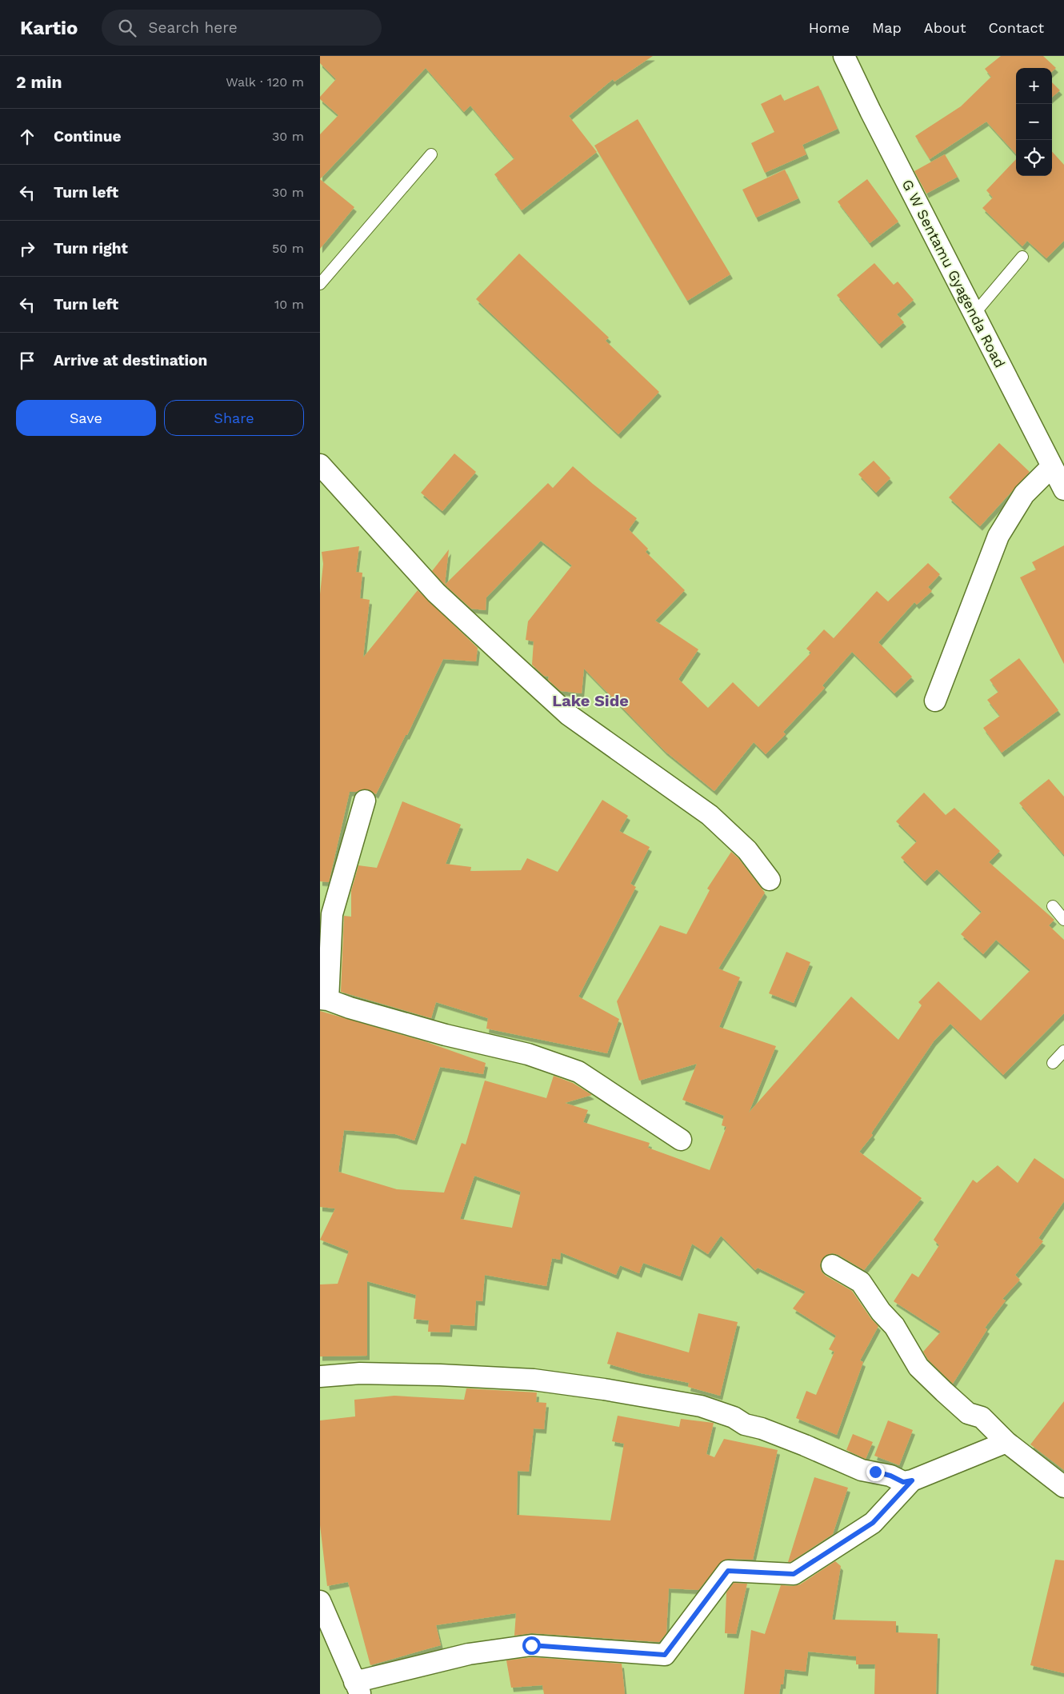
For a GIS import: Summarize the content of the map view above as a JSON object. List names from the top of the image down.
{
  "streets": {
    "street": ["G W Sentamu Gyagenda Road"]
  },
  "districts": ["Lake Side"],
  "page": {
    "header": "Kartio",
    "search": "Search here",
    "nav": [
      "Home",
      "Map",
      "About",
      "Contact"
    ],
    "heading": ["2 min", "Walk · 120 m"],
    "map_buttons": ["+", "−"],
    "list": [
      ["Continue", "30 m"],
      ["Turn left", "30 m"],
      ["Turn right", "50 m"],
      ["Turn left", "10 m"],
      "Arrive at destination"
    ],
    "buttons": ["Save", "Share"]
  }
}
